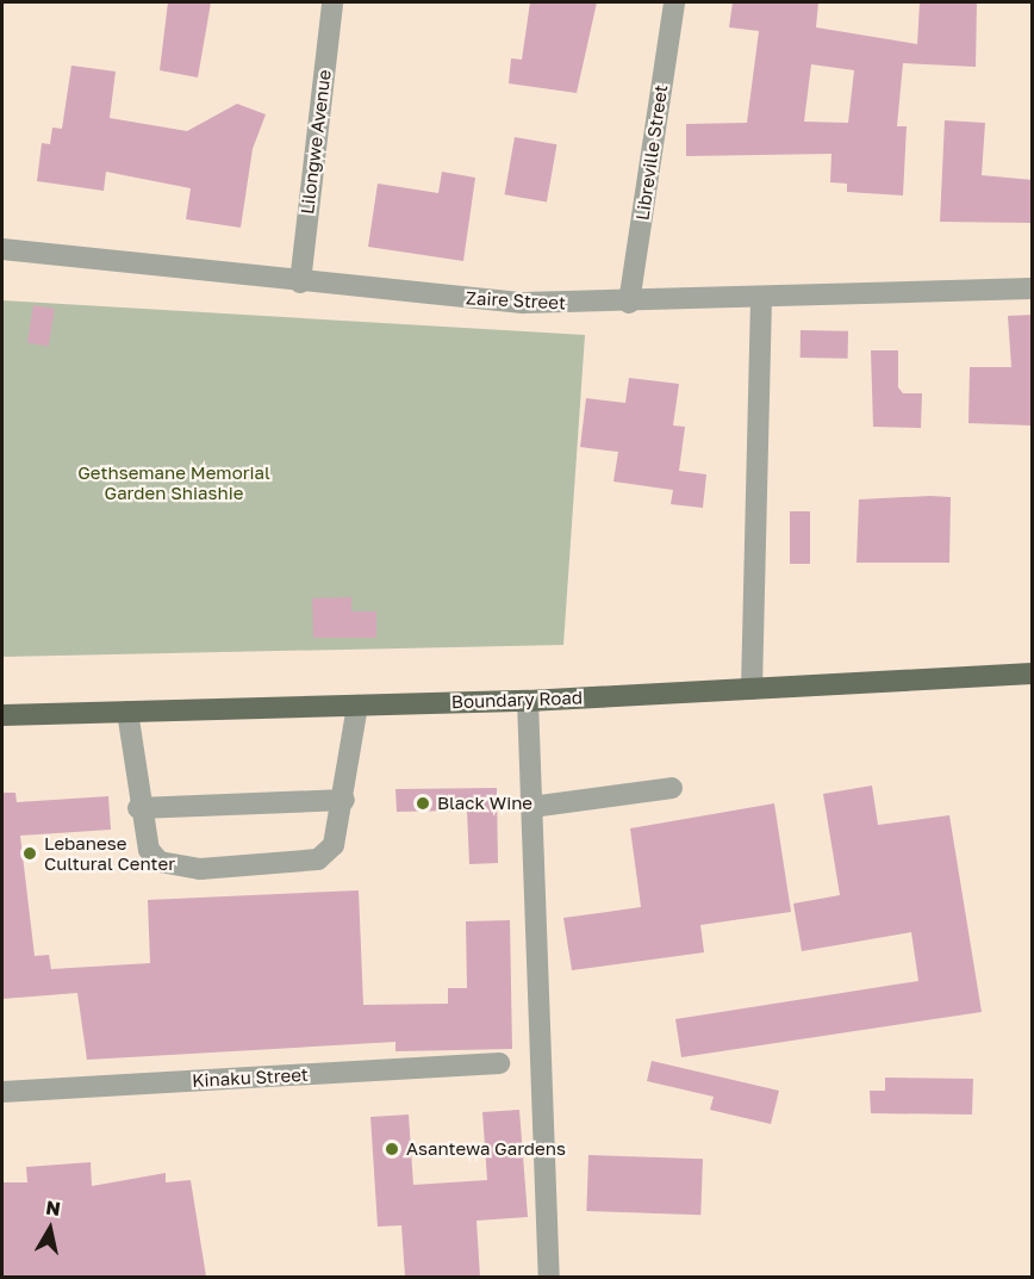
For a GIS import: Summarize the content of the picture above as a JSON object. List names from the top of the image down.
{
  "streets": {
    "main road": ["Boundary Road"],
    "street": [
      "Lilongwe Avenue",
      "Libreville Street",
      "Zaire Street",
      "Kinaku Street"
    ]
  },
  "crossings": [
    ["Lilongwe Avenue", "Zaire Street"],
    ["Libreville Street", "Zaire Street"]
  ],
  "parks": ["Gethsemane Memorial Garden Shiashie"],
  "places": ["Black Wine", "Lebanese Cultural Center", "Asantewa Gardens"],
  "north": "top"
}
